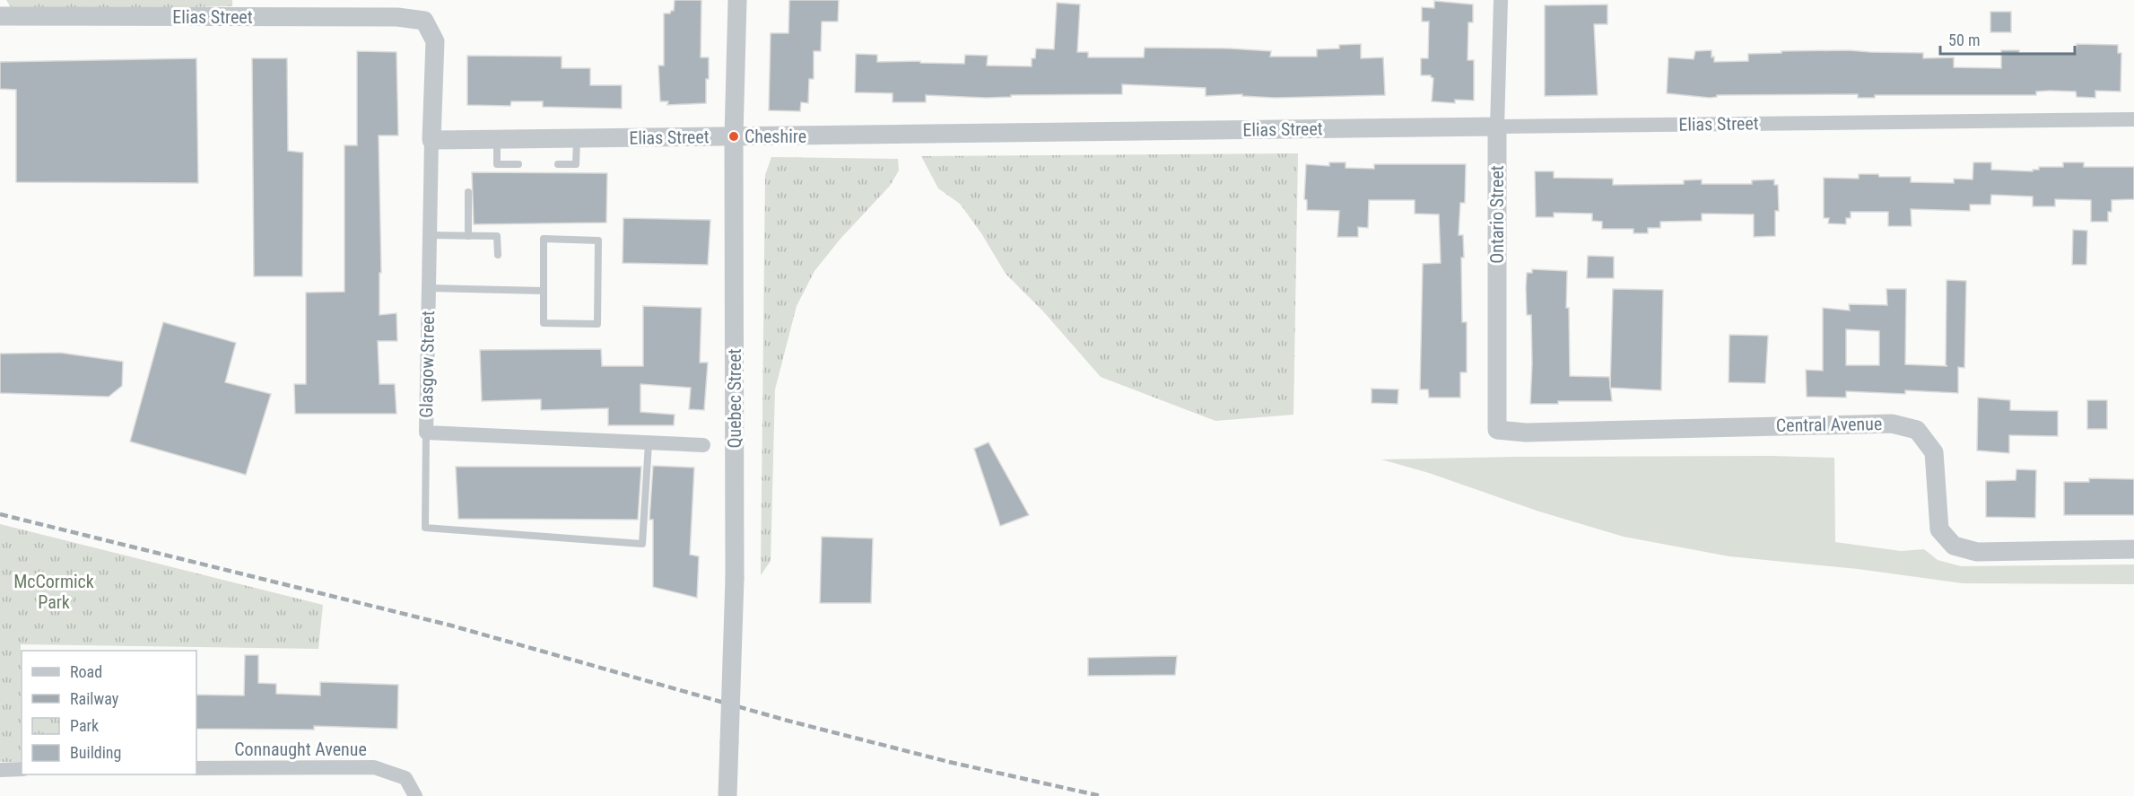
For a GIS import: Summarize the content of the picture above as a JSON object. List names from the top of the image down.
{
  "streets": {
    "street": [
      "Elias Street",
      "Ontario Street",
      "Glasgow Street",
      "Quebec Street",
      "Central Avenue",
      "Connaught Avenue"
    ]
  },
  "crossings": [
    ["Elias Street", "Ontario Street"],
    ["Elias Street", "Glasgow Street"],
    ["Elias Street", "Quebec Street"],
    ["Ontario Street", "Central Avenue"]
  ],
  "parks": ["McCormick Park"],
  "places": ["Cheshire"],
  "legend": [
    "Road",
    "Railway",
    "Park",
    "Building"
  ],
  "scale_bar": "50 m"
}
